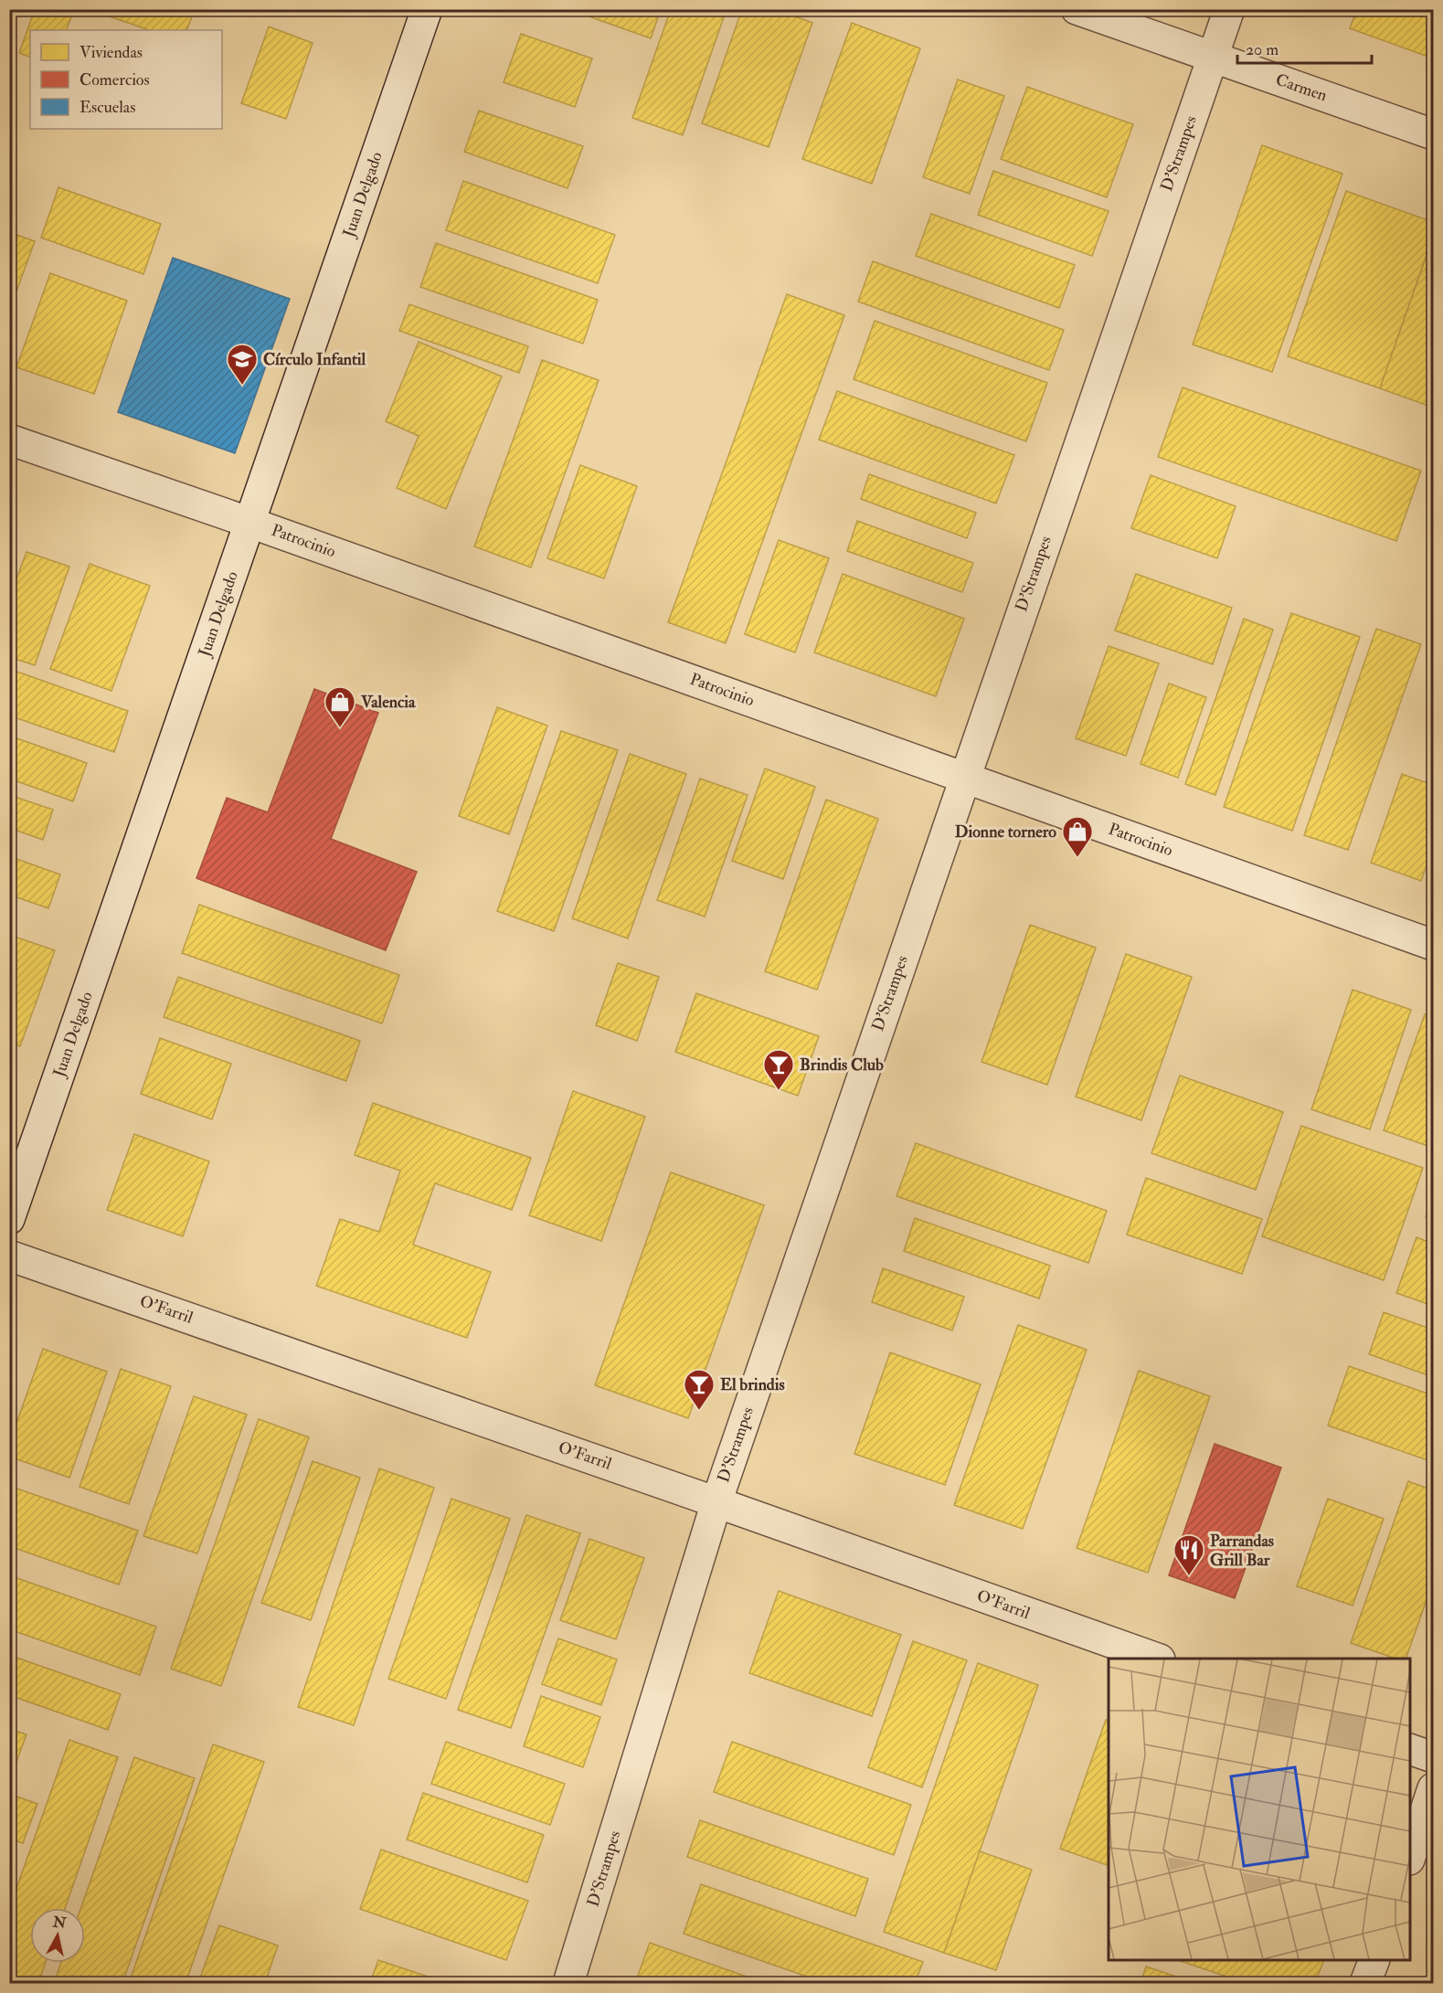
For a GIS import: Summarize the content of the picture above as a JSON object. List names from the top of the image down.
{
  "streets": {
    "street": [
      "Carmen",
      "D'Strampes",
      "Juan Delgado",
      "Patrocinio",
      "O'Farril"
    ]
  },
  "crossings": [
    ["Carmen", "D'Strampes"],
    ["D'Strampes", "Patrocinio"],
    ["D'Strampes", "O'Farril"],
    ["Juan Delgado", "Patrocinio"]
  ],
  "places": {
    "school or university": ["Círculo Infantil"],
    "shop": ["Valencia", "Dionne tornero"],
    "bar": ["Brindis Club", "El brindis"],
    "restaurant": ["Parrandas Grill Bar"]
  },
  "legend": ["Viviendas", "Comercios", "Escuelas"],
  "scale_bar": "20 m",
  "north": "top"
}
